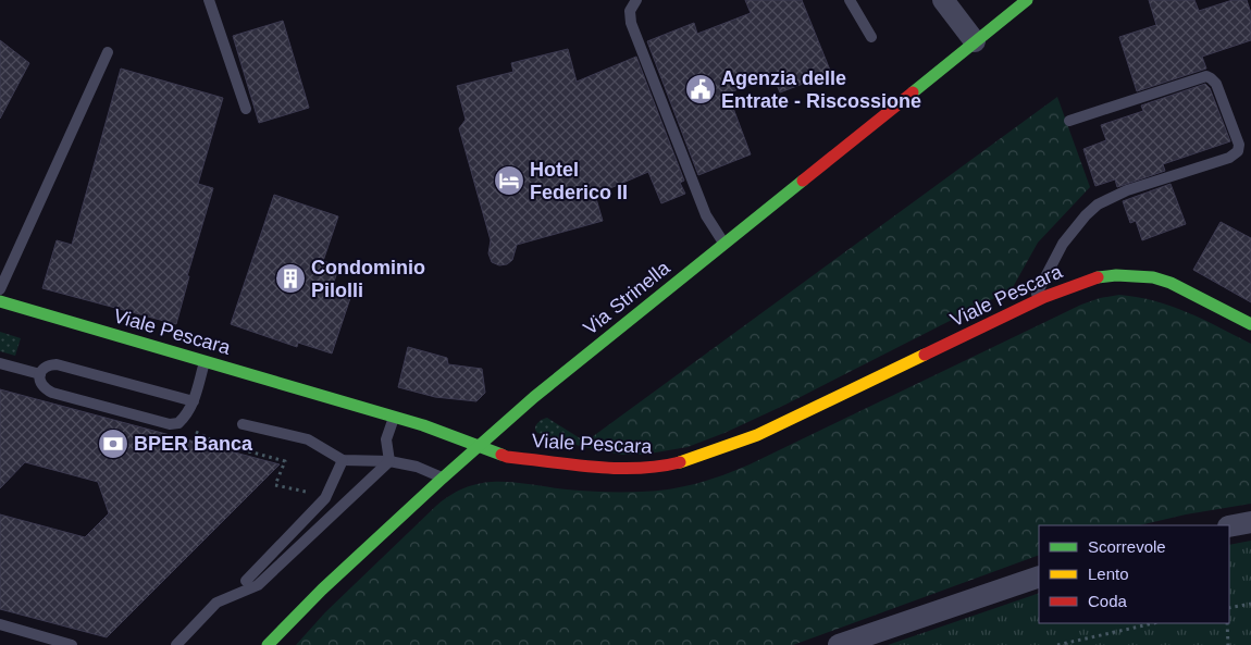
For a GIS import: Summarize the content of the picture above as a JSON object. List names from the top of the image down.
{
  "streets": {
    "main road": ["Viale Pescara", "Via Strinella"]
  },
  "crossings": [
    ["Viale Pescara", "Via Strinella"]
  ],
  "places": {
    "public building": ["Agenzia delle Entrate - Riscossione"],
    "hotel": ["Hotel Federico II"],
    "building": ["Condominio Pilolli"],
    "bank": ["BPER Banca"]
  },
  "legend": ["Scorrevole", "Lento", "Coda"]
}
